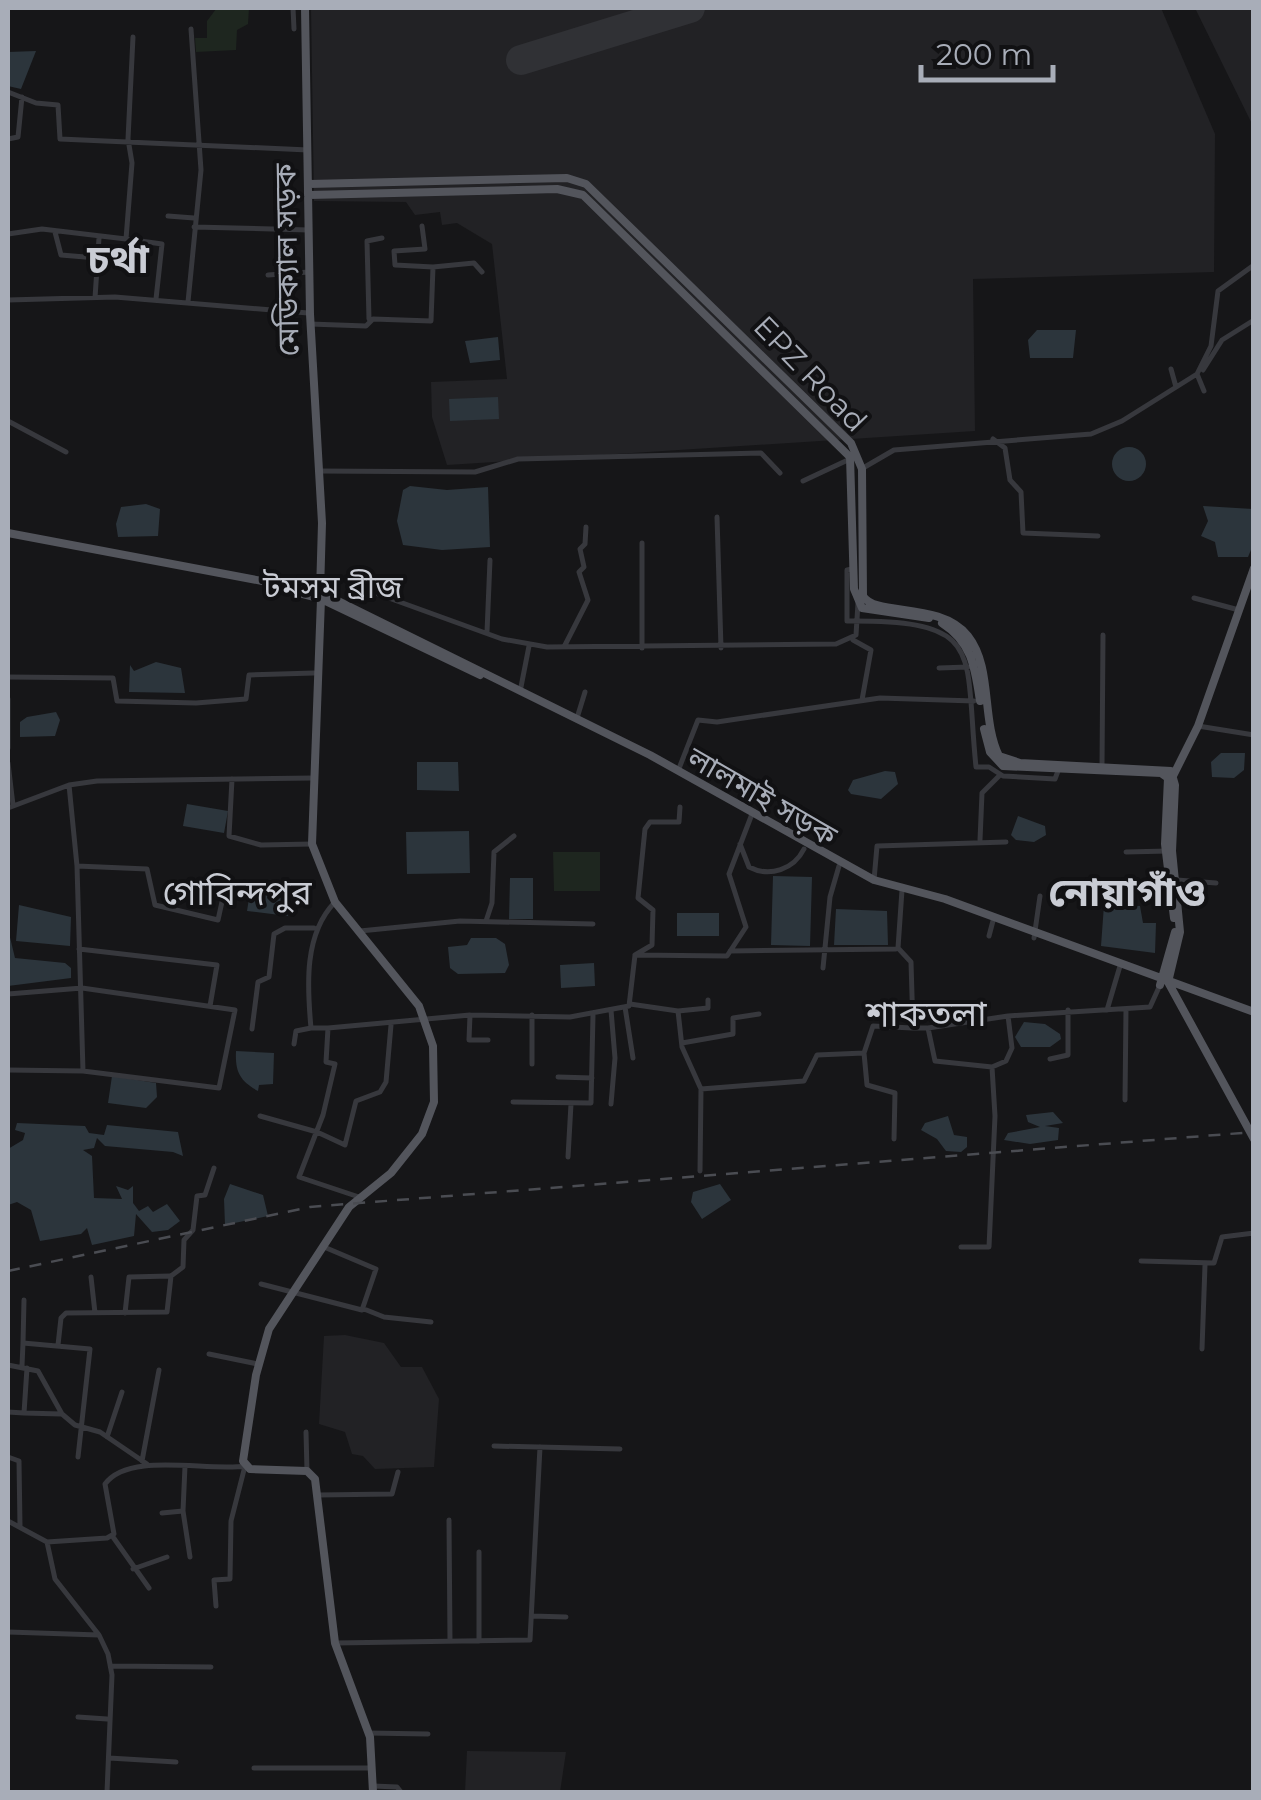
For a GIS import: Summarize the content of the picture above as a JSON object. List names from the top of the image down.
{
  "streets": {
    "main road": ["মেডিক্যাল সড়ক", "EPZ Road", "লালমাই সড়ক"]
  },
  "crossings": [
    ["মেডিক্যাল সড়ক", "EPZ Road"],
    ["মেডিক্যাল সড়ক", "লালমাই সড়ক"]
  ],
  "districts": [
    "চর্থা",
    "টমসম ব্রীজ",
    "নোয়াগাঁও",
    "গোবিন্দপুর",
    "শাকতলা"
  ],
  "scale_bar": "200 m"
}
